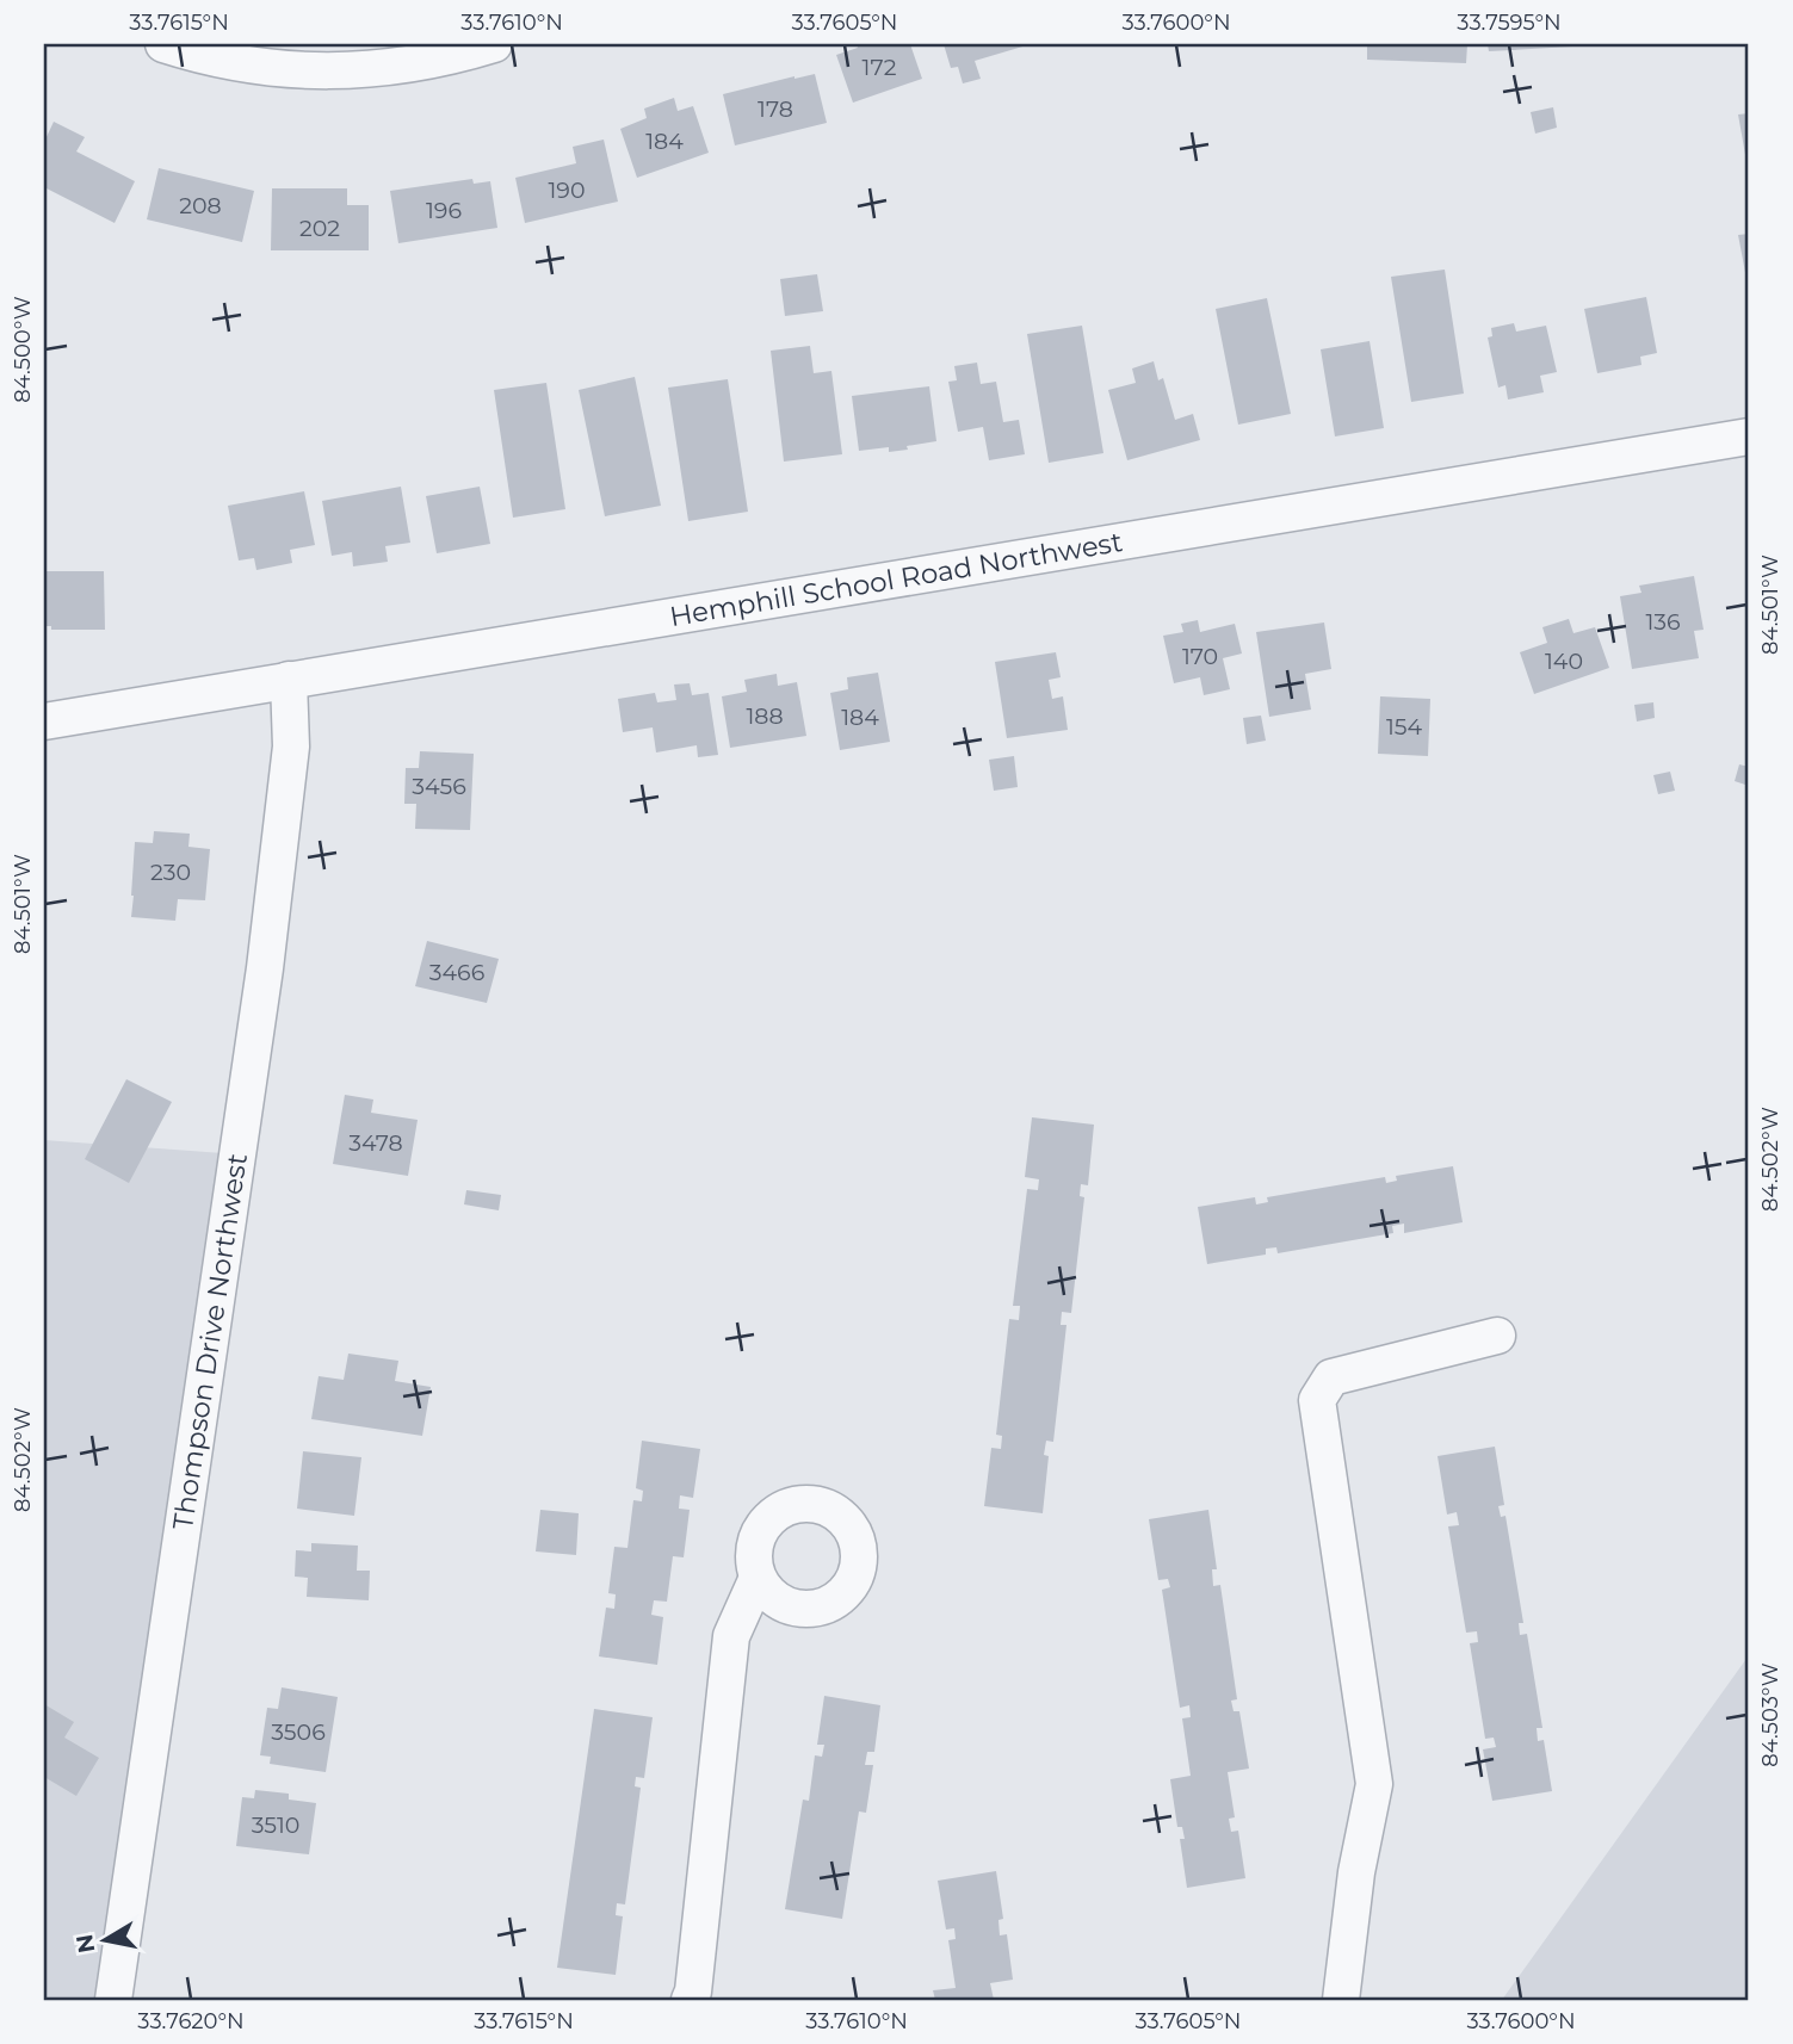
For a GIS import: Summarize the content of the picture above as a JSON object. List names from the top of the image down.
{
  "streets": {
    "street": ["Hemphill School Road Northwest", "Thompson Drive Northwest"]
  },
  "crossings": [
    ["Hemphill School Road Northwest", "Thompson Drive Northwest"]
  ],
  "house_numbers": [
    "172",
    "178",
    "184",
    "190",
    "208",
    "196",
    "202",
    "136",
    "170",
    "140",
    "188",
    "184",
    "154",
    "3456",
    "230",
    "3466",
    "3478",
    "3506",
    "3510"
  ],
  "north": "left",
  "coordinates": [
    "33.7615°N",
    "33.7610°N",
    "33.7605°N",
    "33.7600°N",
    "33.7595°N",
    "84.500°W",
    "84.501°W",
    "84.502°W",
    "84.503°W",
    "33.7620°N"
  ]
}
